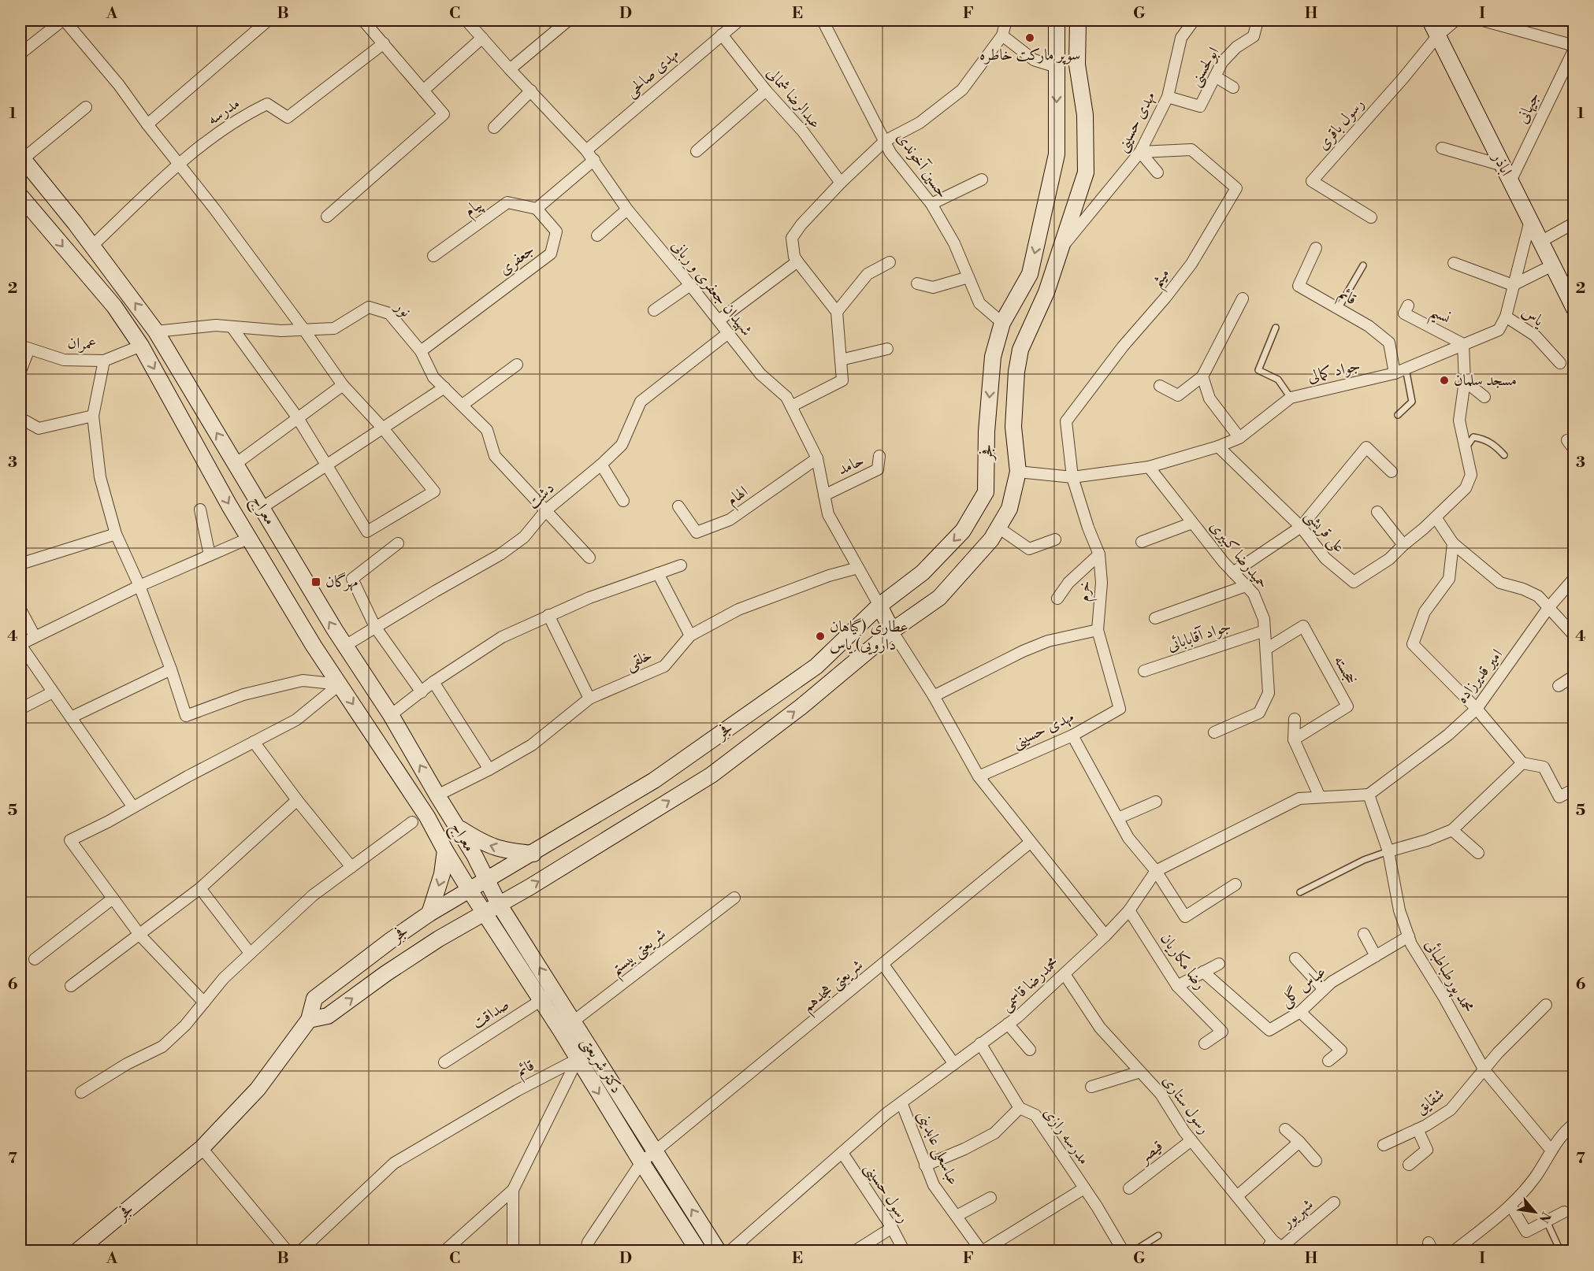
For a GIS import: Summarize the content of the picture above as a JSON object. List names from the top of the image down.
{
  "streets": {
    "main road": [
      "اباذر",
      "فجر",
      "معراج",
      "دکتر شریعتی"
    ],
    "street": [
      "ابولحسنی",
      "مهدی صالحی",
      "عبدالرضا شمالی",
      "جیهانی",
      "مدرسه",
      "مهدی حسینی",
      "رسول باقری",
      "حسین آخوندی",
      "پیام",
      "جعفری",
      "میثم",
      "شهیدان جعفری و ربانی",
      "قائم",
      "نور",
      "نسیم",
      "یاس",
      "عمران",
      "جواد کمالی",
      "حامد",
      "دشت",
      "الهام",
      "علی قریشی",
      "حمیدرضا کبیری",
      "خرم",
      "جواد آقابابائی",
      "خلقی",
      "خجسته",
      "امیر قدیرزاده",
      "شریعتی بیستم",
      "رضا مکاریان",
      "محمد پورطباطبائی",
      "محمدرضا قاسمی",
      "شریعتی هجدهم",
      "عباس گلی",
      "صداقت",
      "شقایق",
      "رسول ستاری",
      "مدرسه رازی",
      "عباسعلی عابدینی",
      "قیصر",
      "رسول حسینی",
      "شهریور"
    ]
  },
  "crossings": [
    ["ابولحسنی", "مهدی حسینی"],
    ["مهدی صالحی", "عبدالرضا شمالی"],
    ["مهدی صالحی", "شهیدان جعفری و ربانی"],
    ["جیهانی", "اباذر"],
    ["مدرسه", "معراج"],
    ["مهدی حسینی", "میثم"],
    ["مهدی حسینی", "خرم"],
    ["رسول باقری", "اباذر"],
    ["اباذر", "جواد کمالی"],
    ["حسین آخوندی", "فجر"],
    ["پیام", "جعفری"],
    ["جعفری", "نور"],
    ["میثم", "جواد کمالی"],
    ["میثم", "خرم"],
    ["شهیدان جعفری و ربانی", "فجر"],
    ["شهیدان جعفری و ربانی", "حامد"],
    ["شهیدان جعفری و ربانی", "دشت"],
    ["شهیدان جعفری و ربانی", "الهام"],
    ["شهیدان جعفری و ربانی", "خلقی"],
    ["قائم", "جواد کمالی"],
    ["قائم", "دکتر شریعتی"],
    ["نور", "دشت"],
    ["نور", "معراج"],
    ["نسیم", "جواد کمالی"],
    ["نسیم", "علی قریشی"],
    ["یاس", "جواد کمالی"],
    ["عمران", "معراج"],
    ["جواد کمالی", "علی قریشی"],
    ["جواد کمالی", "حمیدرضا کبیری"],
    ["جواد کمالی", "خرم"],
    ["فجر", "معراج"],
    ["فجر", "دکتر شریعتی"],
    ["دشت", "معراج"],
    ["معراج", "خلقی"],
    ["معراج", "دکتر شریعتی"],
    ["حمیدرضا کبیری", "جواد آقابابائی"],
    ["حمیدرضا کبیری", "خجسته"],
    ["امیر قدیرزاده", "محمد پورطباطبائی"],
    ["امیر قدیرزاده", "محمدرضا قاسمی"],
    ["شریعتی بیستم", "دکتر شریعتی"],
    ["رضا مکاریان", "محمدرضا قاسمی"],
    ["محمد پورطباطبائی", "محمدرضا قاسمی"],
    ["محمد پورطباطبائی", "عباس گلی"],
    ["محمد پورطباطبائی", "شقایق"],
    ["محمدرضا قاسمی", "رسول ستاری"],
    ["محمدرضا قاسمی", "مدرسه رازی"],
    ["محمدرضا قاسمی", "عباسعلی عابدینی"],
    ["محمدرضا قاسمی", "رسول حسینی"],
    ["شریعتی هجدهم", "دکتر شریعتی"],
    ["صداقت", "دکتر شریعتی"],
    ["رسول ستاری", "قیصر"],
    ["رسول ستاری", "شهریور"]
  ],
  "places": {
    "other": ["سوپر مارکت خاطره", "مسجد سلمان", "عطاری (گیاهان دارویی) یاس"],
    "transit": ["مهرگان"]
  },
  "north": "bottom right",
  "grid": {
    "columns": [
      "A",
      "B",
      "C",
      "D",
      "E",
      "F",
      "G",
      "H",
      "I"
    ],
    "rows": [
      "1",
      "2",
      "3",
      "4",
      "5",
      "6",
      "7"
    ]
  }
}
